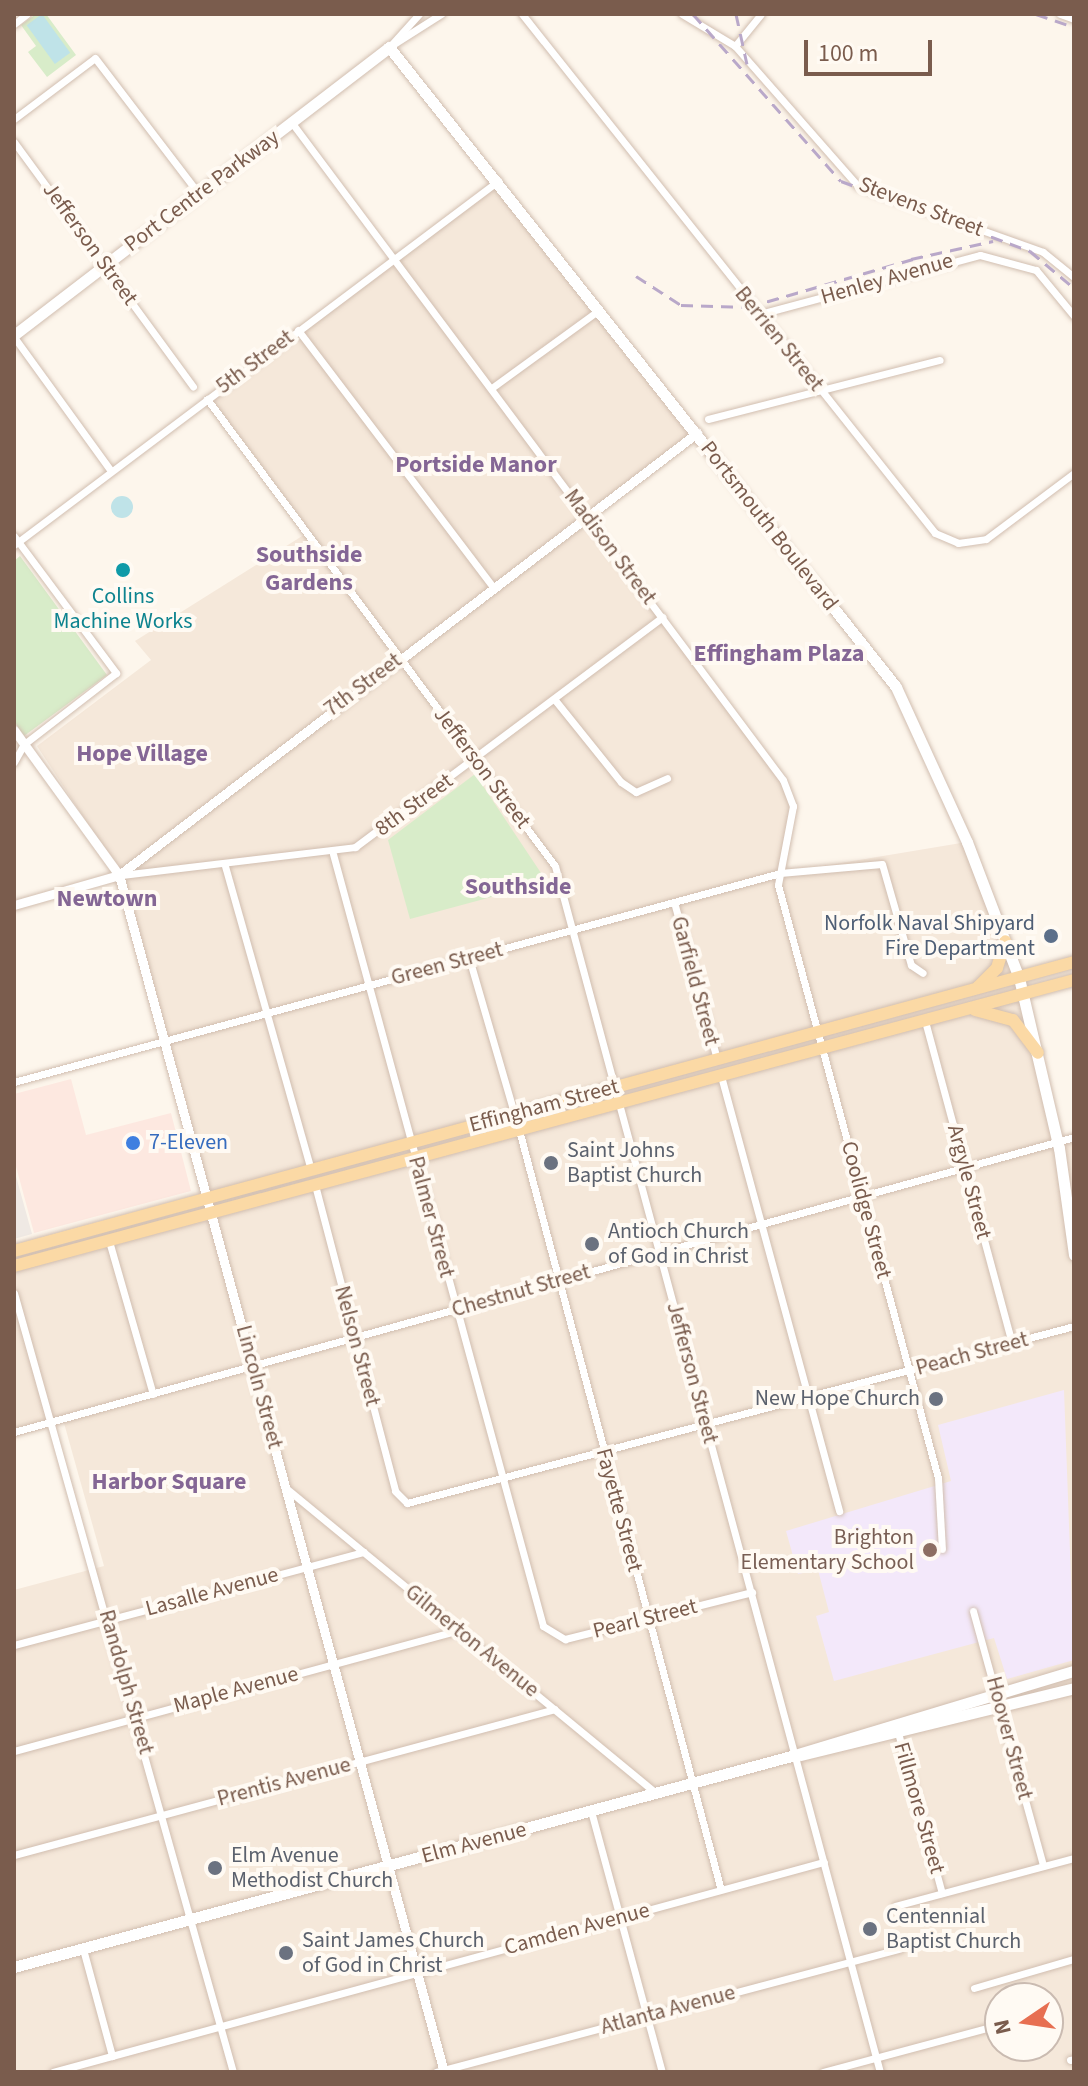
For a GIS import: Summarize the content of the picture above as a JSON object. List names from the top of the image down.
{
  "streets": {
    "main road": [
      "Port Centre Parkway",
      "Portsmouth Boulevard",
      "Effingham Street",
      "Elm Avenue"
    ],
    "street": [
      "Stevens Street",
      "Jefferson Street",
      "Henley Avenue",
      "Berrien Street",
      "5th Street",
      "Madison Street",
      "7th Street",
      "8th Street",
      "Green Street",
      "Garfield Street",
      "Argyle Street",
      "Coolidge Street",
      "Palmer Street",
      "Chestnut Street",
      "Nelson Street",
      "Peach Street",
      "Lincoln Street",
      "Fayette Street",
      "Lasalle Avenue",
      "Pearl Street",
      "Gilmerton Avenue",
      "Randolph Street",
      "Maple Avenue",
      "Hoover Street",
      "Prentis Avenue",
      "Fillmore Street",
      "Camden Avenue",
      "Atlanta Avenue"
    ]
  },
  "crossings": [
    ["Port Centre Parkway", "Jefferson Street"],
    ["Port Centre Parkway", "Portsmouth Boulevard"],
    ["Port Centre Parkway", "Madison Street"],
    ["Jefferson Street", "5th Street"],
    ["Jefferson Street", "7th Street"],
    ["Jefferson Street", "8th Street"],
    ["Jefferson Street", "Green Street"],
    ["Jefferson Street", "Effingham Street"],
    ["Jefferson Street", "Chestnut Street"],
    ["Jefferson Street", "Peach Street"],
    ["Jefferson Street", "Pearl Street"],
    ["Jefferson Street", "Elm Avenue"],
    ["Jefferson Street", "Camden Avenue"],
    ["Jefferson Street", "Atlanta Avenue"],
    ["Henley Avenue", "Berrien Street"],
    ["5th Street", "Portsmouth Boulevard"],
    ["5th Street", "Madison Street"],
    ["Portsmouth Boulevard", "7th Street"],
    ["Portsmouth Boulevard", "Effingham Street"],
    ["Portsmouth Boulevard", "Chestnut Street"],
    ["Madison Street", "7th Street"],
    ["Madison Street", "8th Street"],
    ["Madison Street", "Green Street"],
    ["Madison Street", "Coolidge Street"],
    ["7th Street", "8th Street"],
    ["7th Street", "Lincoln Street"],
    ["8th Street", "Palmer Street"],
    ["8th Street", "Lincoln Street"],
    ["Green Street", "Garfield Street"],
    ["Green Street", "Coolidge Street"],
    ["Green Street", "Palmer Street"],
    ["Green Street", "Lincoln Street"],
    ["Garfield Street", "Effingham Street"],
    ["Garfield Street", "Chestnut Street"],
    ["Garfield Street", "Peach Street"],
    ["Effingham Street", "Argyle Street"],
    ["Effingham Street", "Coolidge Street"],
    ["Effingham Street", "Palmer Street"],
    ["Effingham Street", "Nelson Street"],
    ["Effingham Street", "Lincoln Street"],
    ["Effingham Street", "Fayette Street"],
    ["Argyle Street", "Chestnut Street"],
    ["Argyle Street", "Peach Street"],
    ["Coolidge Street", "Chestnut Street"],
    ["Coolidge Street", "Peach Street"],
    ["Palmer Street", "Chestnut Street"],
    ["Palmer Street", "Peach Street"],
    ["Palmer Street", "Pearl Street"],
    ["Chestnut Street", "Nelson Street"],
    ["Chestnut Street", "Lincoln Street"],
    ["Chestnut Street", "Fayette Street"],
    ["Chestnut Street", "Randolph Street"],
    ["Nelson Street", "Peach Street"],
    ["Peach Street", "Fayette Street"],
    ["Lincoln Street", "Lasalle Avenue"],
    ["Lincoln Street", "Gilmerton Avenue"],
    ["Lincoln Street", "Maple Avenue"],
    ["Lincoln Street", "Prentis Avenue"],
    ["Lincoln Street", "Elm Avenue"],
    ["Lincoln Street", "Camden Avenue"],
    ["Lincoln Street", "Atlanta Avenue"],
    ["Fayette Street", "Pearl Street"],
    ["Fayette Street", "Elm Avenue"],
    ["Fayette Street", "Camden Avenue"],
    ["Lasalle Avenue", "Gilmerton Avenue"],
    ["Lasalle Avenue", "Randolph Street"],
    ["Gilmerton Avenue", "Maple Avenue"],
    ["Gilmerton Avenue", "Prentis Avenue"],
    ["Gilmerton Avenue", "Elm Avenue"],
    ["Randolph Street", "Maple Avenue"],
    ["Randolph Street", "Prentis Avenue"],
    ["Randolph Street", "Elm Avenue"],
    ["Randolph Street", "Camden Avenue"],
    ["Hoover Street", "Elm Avenue"],
    ["Fillmore Street", "Elm Avenue"]
  ],
  "districts": [
    "Portside Manor",
    "Southside Gardens",
    "Effingham Plaza",
    "Hope Village",
    "Southside",
    "Newtown",
    "Harbor Square"
  ],
  "places": [
    "Collins Machine Works",
    "Norfolk Naval Shipyard Fire Department",
    "7-Eleven",
    "Saint Johns Baptist Church",
    "Antioch Church of God in Christ",
    "New Hope Church",
    "Brighton Elementary School",
    "Elm Avenue Methodist Church",
    "Centennial Baptist Church",
    "Saint James Church of God in Christ"
  ],
  "scale_bar": "100 m",
  "north": "left"
}
